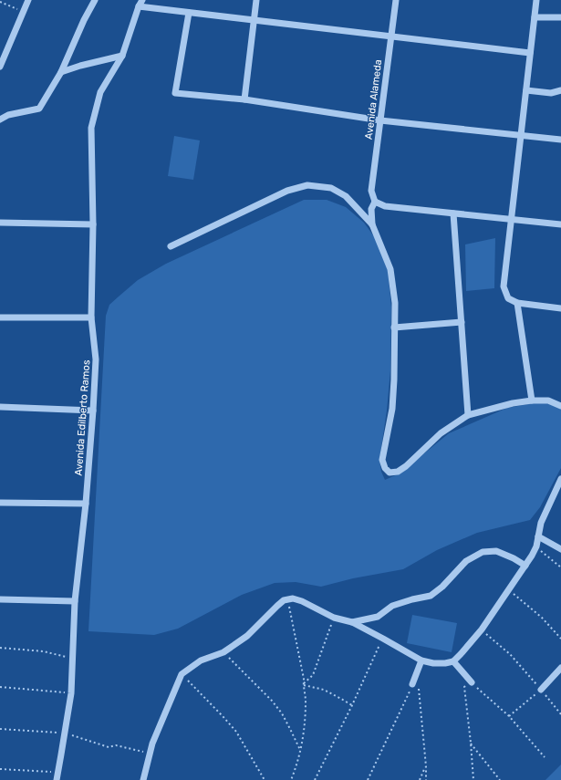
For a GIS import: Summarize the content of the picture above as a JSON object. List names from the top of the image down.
{
  "streets": {
    "street": ["Avenida Alameda", "Avenida Edilberto Ramos"]
  }
}
